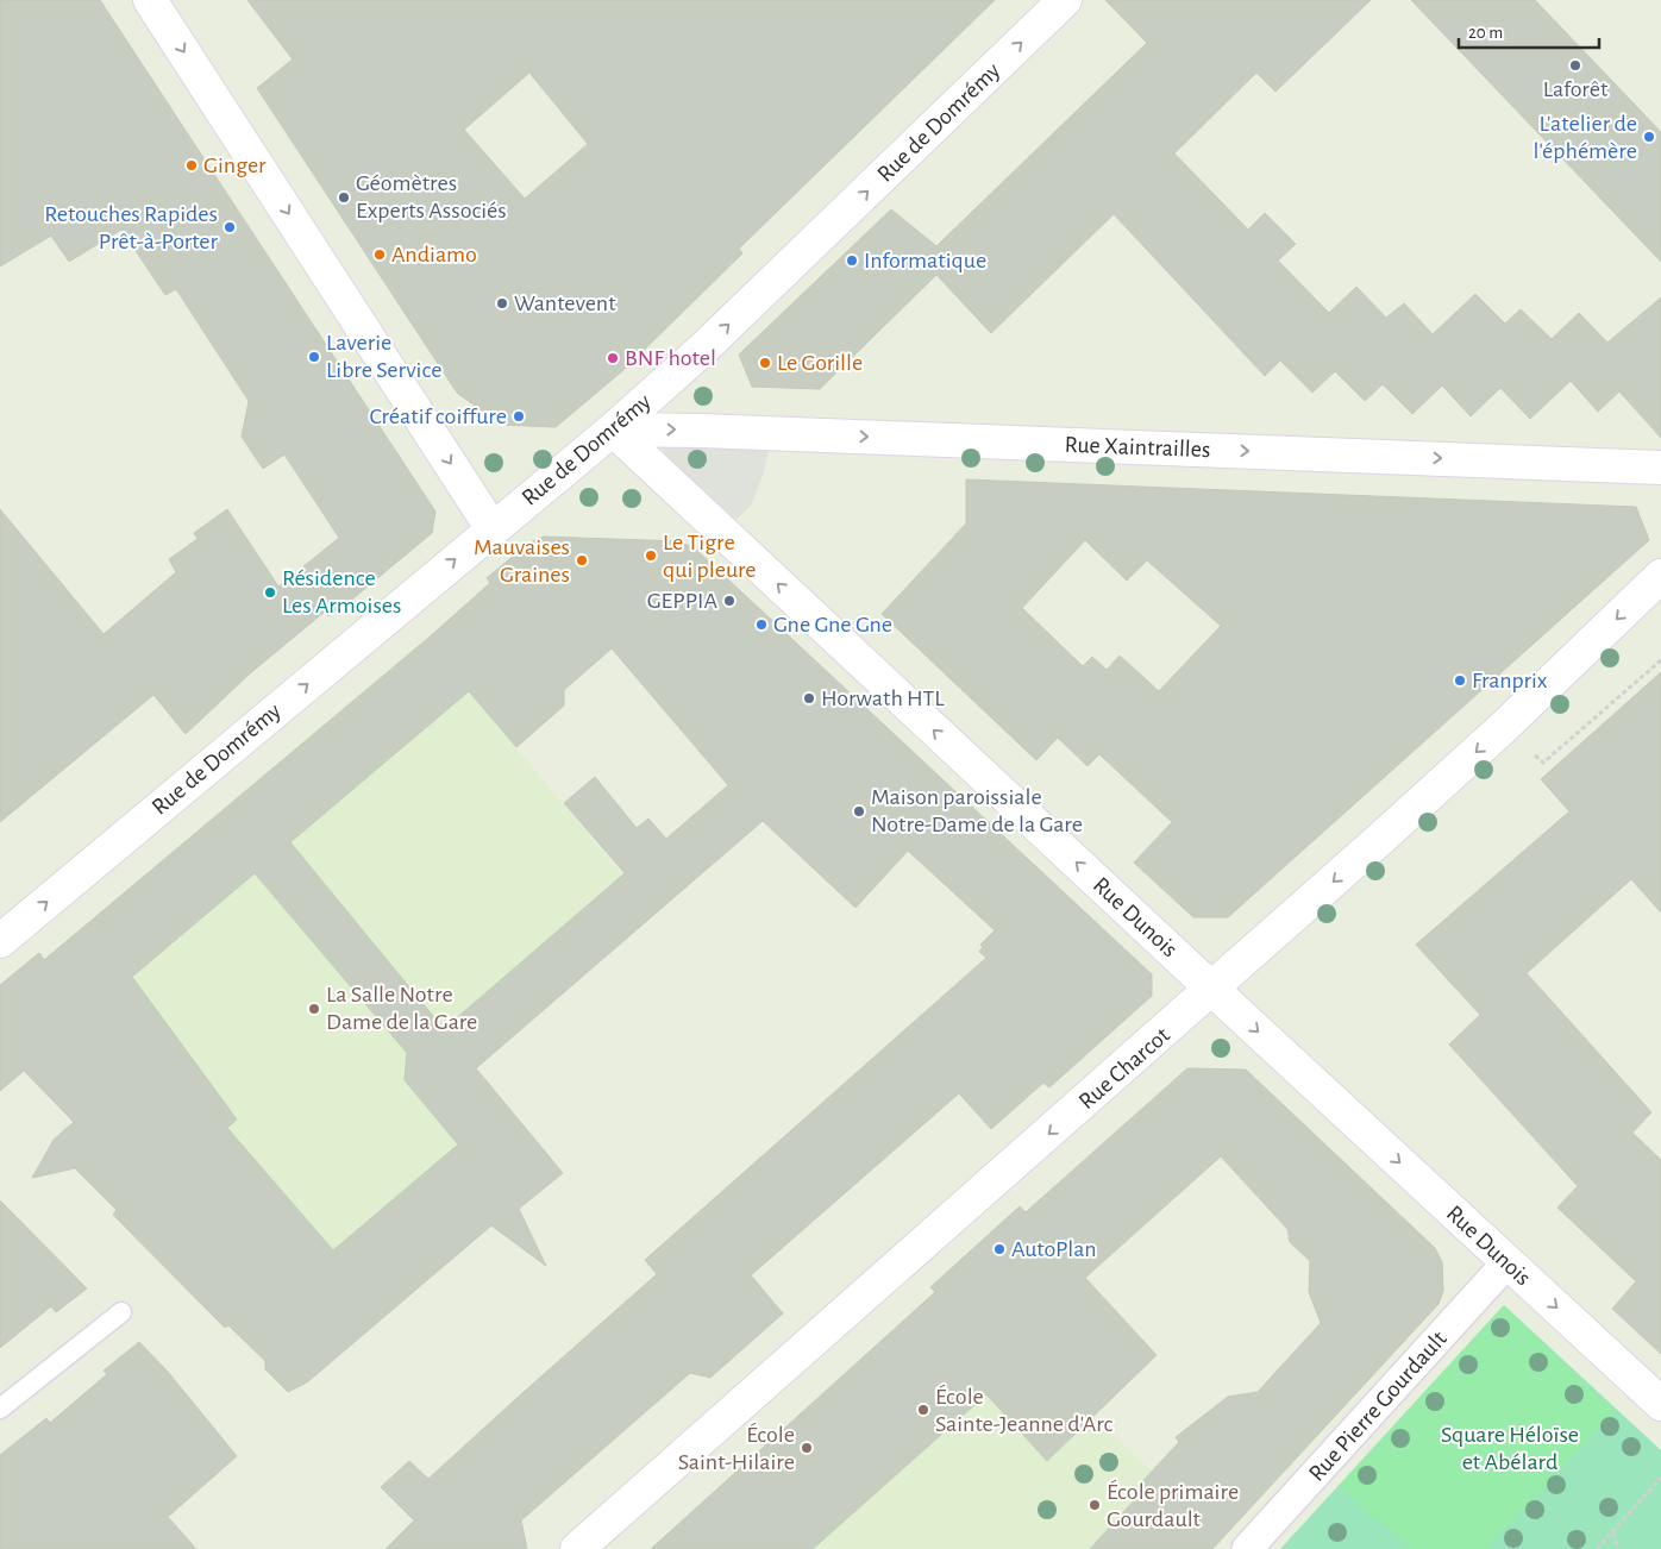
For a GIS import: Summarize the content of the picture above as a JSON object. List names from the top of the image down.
{
  "streets": {
    "street": [
      "Rue de Domrémy",
      "Rue Xaintrailles",
      "Rue Dunois",
      "Rue Charcot",
      "Rue Pierre Gourdault"
    ]
  },
  "crossings": [
    ["Rue de Domrémy", "Rue Xaintrailles"],
    ["Rue de Domrémy", "Rue Dunois"],
    ["Rue Xaintrailles", "Rue Dunois"],
    ["Rue Dunois", "Rue Charcot"],
    ["Rue Dunois", "Rue Pierre Gourdault"]
  ],
  "one_way": ["Rue de Domrémy", "Rue Xaintrailles", "Rue Charcot"],
  "parks": ["Square Héloïse et Abélard"],
  "places": [
    "Laforêt",
    "L'atelier de l'éphémère",
    "Ginger",
    "Géomètres Experts Associés",
    "Retouches Rapides Prêt-à-Porter",
    "Andiamo",
    "Informatique",
    "Wantevent",
    "Laverie Libre Service",
    "BNF hotel",
    "Le Gorille",
    "Créatif coiffure",
    "Le Tigre qui pleure",
    "Mauvaises Graines",
    "Résidence Les Armoises",
    "GEPPIA",
    "Gne Gne Gne",
    "Franprix",
    "Horwath HTL",
    "Maison paroissiale Notre-Dame de la Gare",
    "La Salle Notre Dame de la Gare",
    "AutoPlan",
    "École Sainte-Jeanne d'Arc",
    "École Saint-Hilaire",
    "École primaire Gourdault"
  ],
  "scale_bar": "20 m"
}
